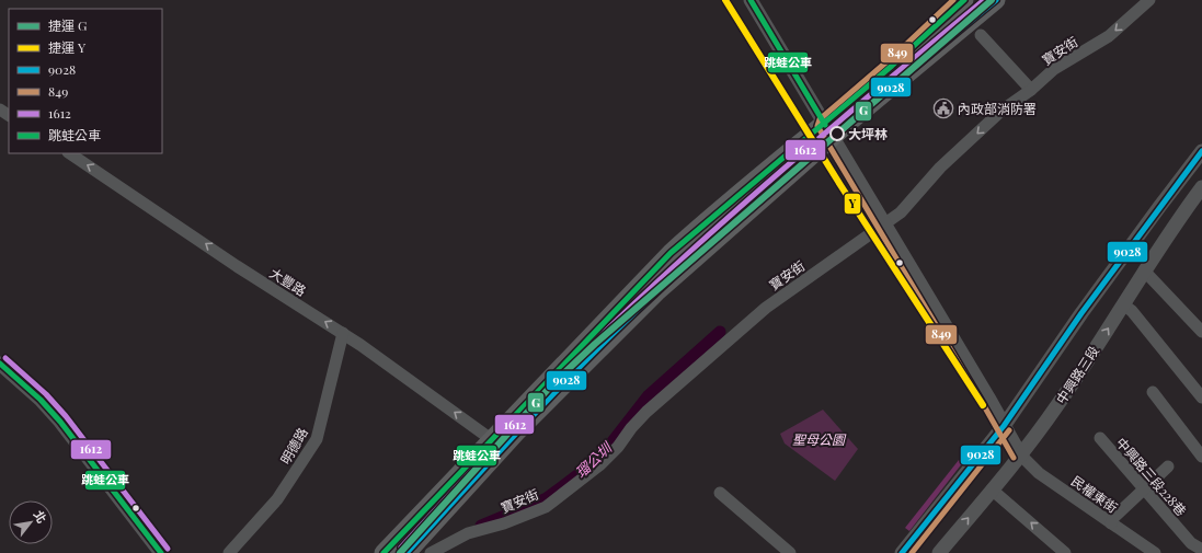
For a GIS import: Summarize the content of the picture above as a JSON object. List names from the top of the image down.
{
  "streets": {
    "street": [
      "寶安街",
      "大豐路",
      "中興路三段",
      "明德路",
      "中興路三段228巷",
      "民權東街"
    ]
  },
  "crossings": [
    ["大豐路", "明德路"],
    ["中興路三段", "民權東街"]
  ],
  "one_way": ["寶安街", "大豐路"],
  "water": ["瑠公圳"],
  "parks": ["聖母公園"],
  "places": {
    "public building": ["內政部消防署"],
    "other": ["大坪林"]
  },
  "lines": [
    "metro line G",
    "metro line Y",
    "transit line 9028",
    "transit line 849",
    "transit line 1612",
    "transit line 跳蛙公車"
  ],
  "legend": [
    "捷運 G",
    "捷運 Y",
    "9028",
    "849",
    "1612",
    "跳蛙公車"
  ],
  "north": "top right"
}
